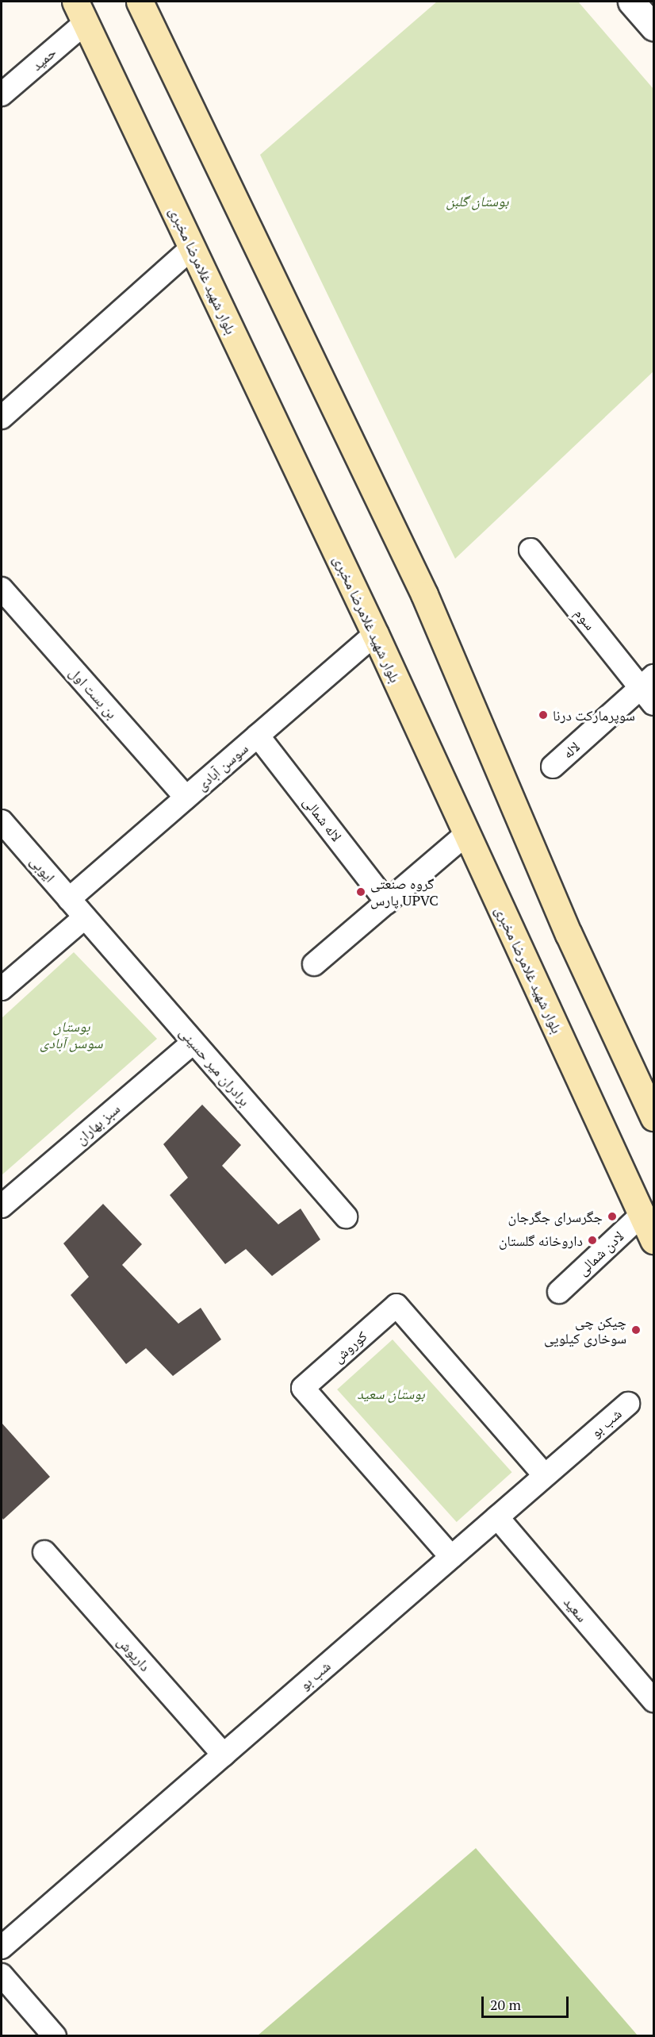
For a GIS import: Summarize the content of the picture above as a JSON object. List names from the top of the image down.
{
  "streets": {
    "main road": ["بلوار شهید غلامرضا مخبری"],
    "street": [
      "حمید",
      "سوم",
      "بن بست اول",
      "لاله",
      "سوسن آبادی",
      "لاله شمالی",
      "ایوبی",
      "برادران میر حسینی",
      "سبز بهاران",
      "لادن شمالی",
      "کوروش",
      "شب بو",
      "سعید",
      "داریوش"
    ]
  },
  "crossings": [
    ["حمید", "بلوار شهید غلامرضا مخبری"],
    ["بلوار شهید غلامرضا مخبری", "سوسن آبادی"],
    ["بلوار شهید غلامرضا مخبری", "لادن شمالی"],
    ["سوم", "لاله"],
    ["بن بست اول", "سوسن آبادی"],
    ["سوسن آبادی", "لاله شمالی"],
    ["سوسن آبادی", "ایوبی"],
    ["ایوبی", "برادران میر حسینی"],
    ["برادران میر حسینی", "سبز بهاران"],
    ["کوروش", "شب بو"],
    ["شب بو", "سعید"],
    ["شب بو", "داریوش"]
  ],
  "parks": ["بوستان گلبن", "بوستان سوسن آبادی", "بوستان سعید"],
  "places": [
    "سوپرمارکت درنا",
    "گروه صنعتی پارس UPVC",
    "جگرسرای جگرجان",
    "داروخانه گلستان",
    "چیکن چی سوخاری کیلویی"
  ],
  "scale_bar": "20 m"
}
